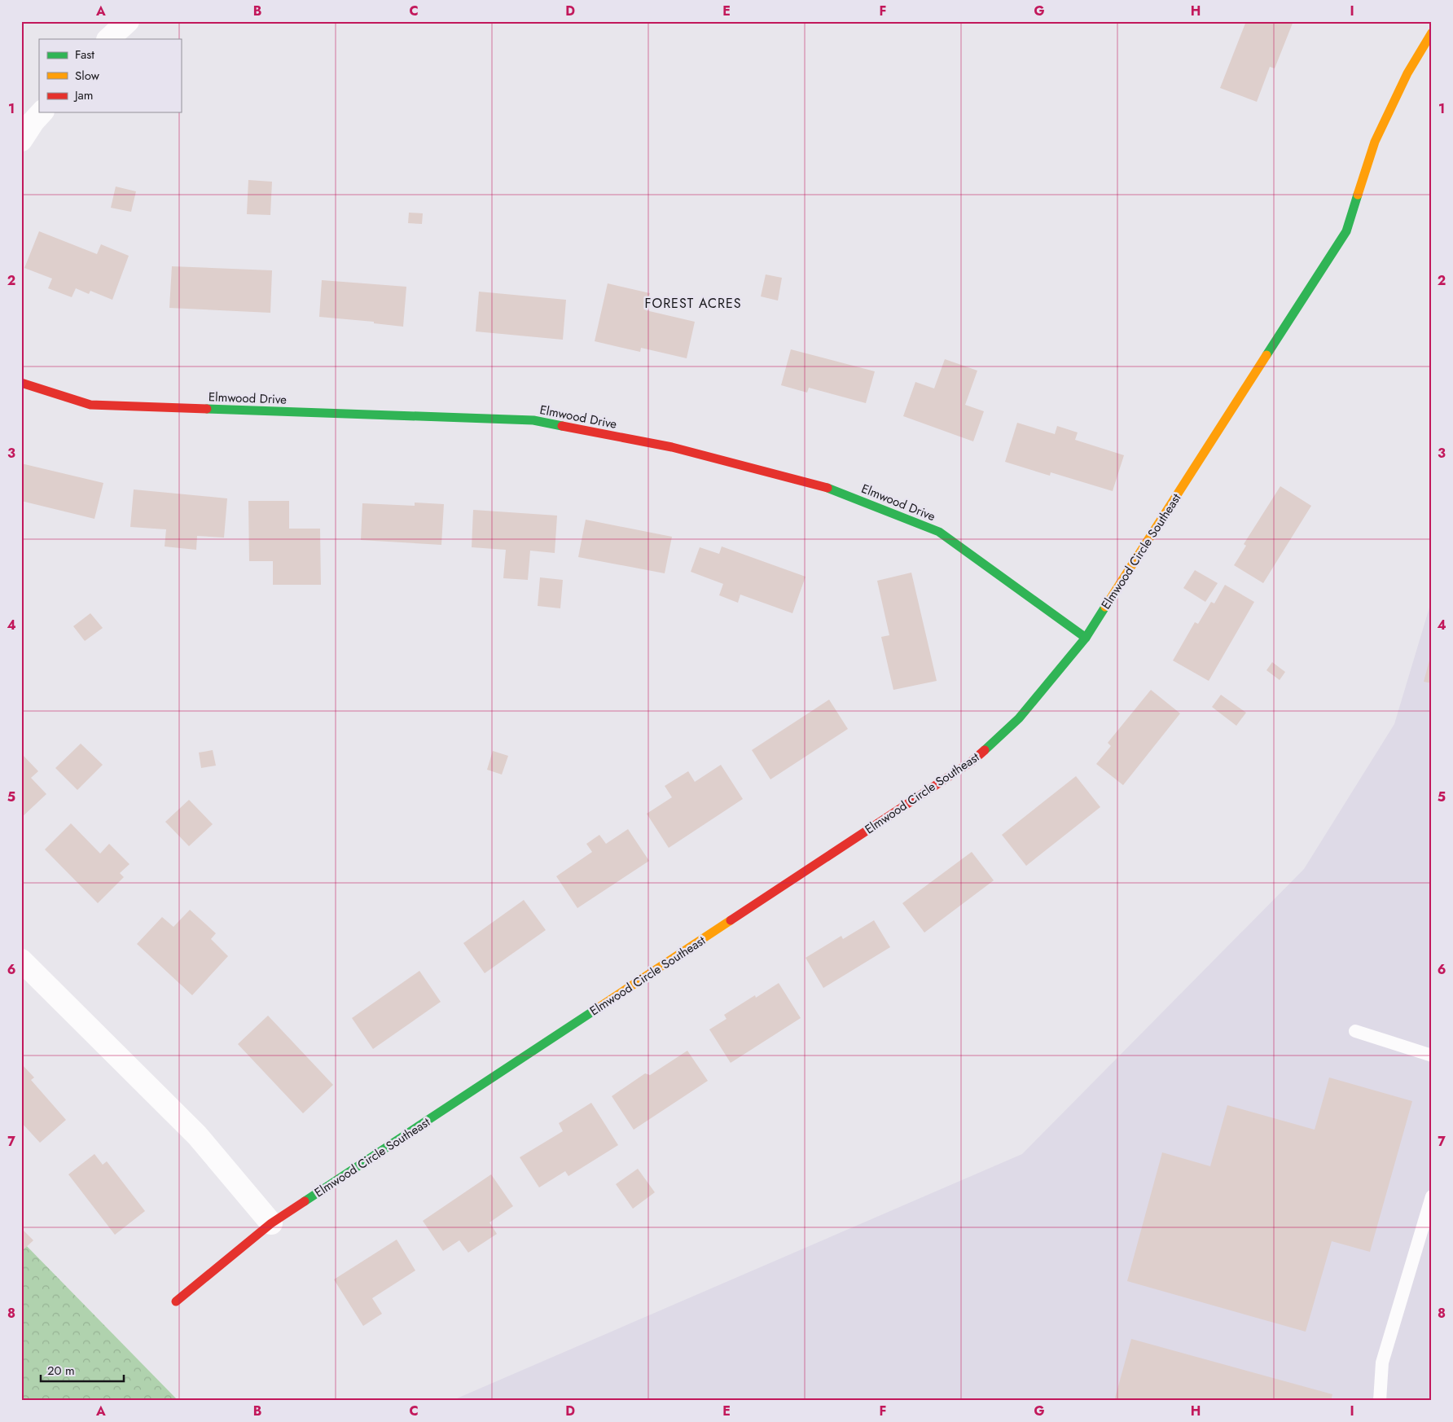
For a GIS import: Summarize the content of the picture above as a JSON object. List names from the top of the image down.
{
  "streets": {
    "street": ["Elmwood Drive", "Elmwood Circle Southeast"]
  },
  "crossings": [
    ["Elmwood Drive", "Elmwood Circle Southeast"]
  ],
  "districts": ["FOREST ACRES"],
  "legend": ["Fast", "Slow", "Jam"],
  "scale_bar": "20 m",
  "grid": {
    "columns": [
      "A",
      "B",
      "C",
      "D",
      "E",
      "F",
      "G",
      "H",
      "I"
    ],
    "rows": [
      "1",
      "2",
      "3",
      "4",
      "5",
      "6",
      "7",
      "8"
    ]
  }
}
